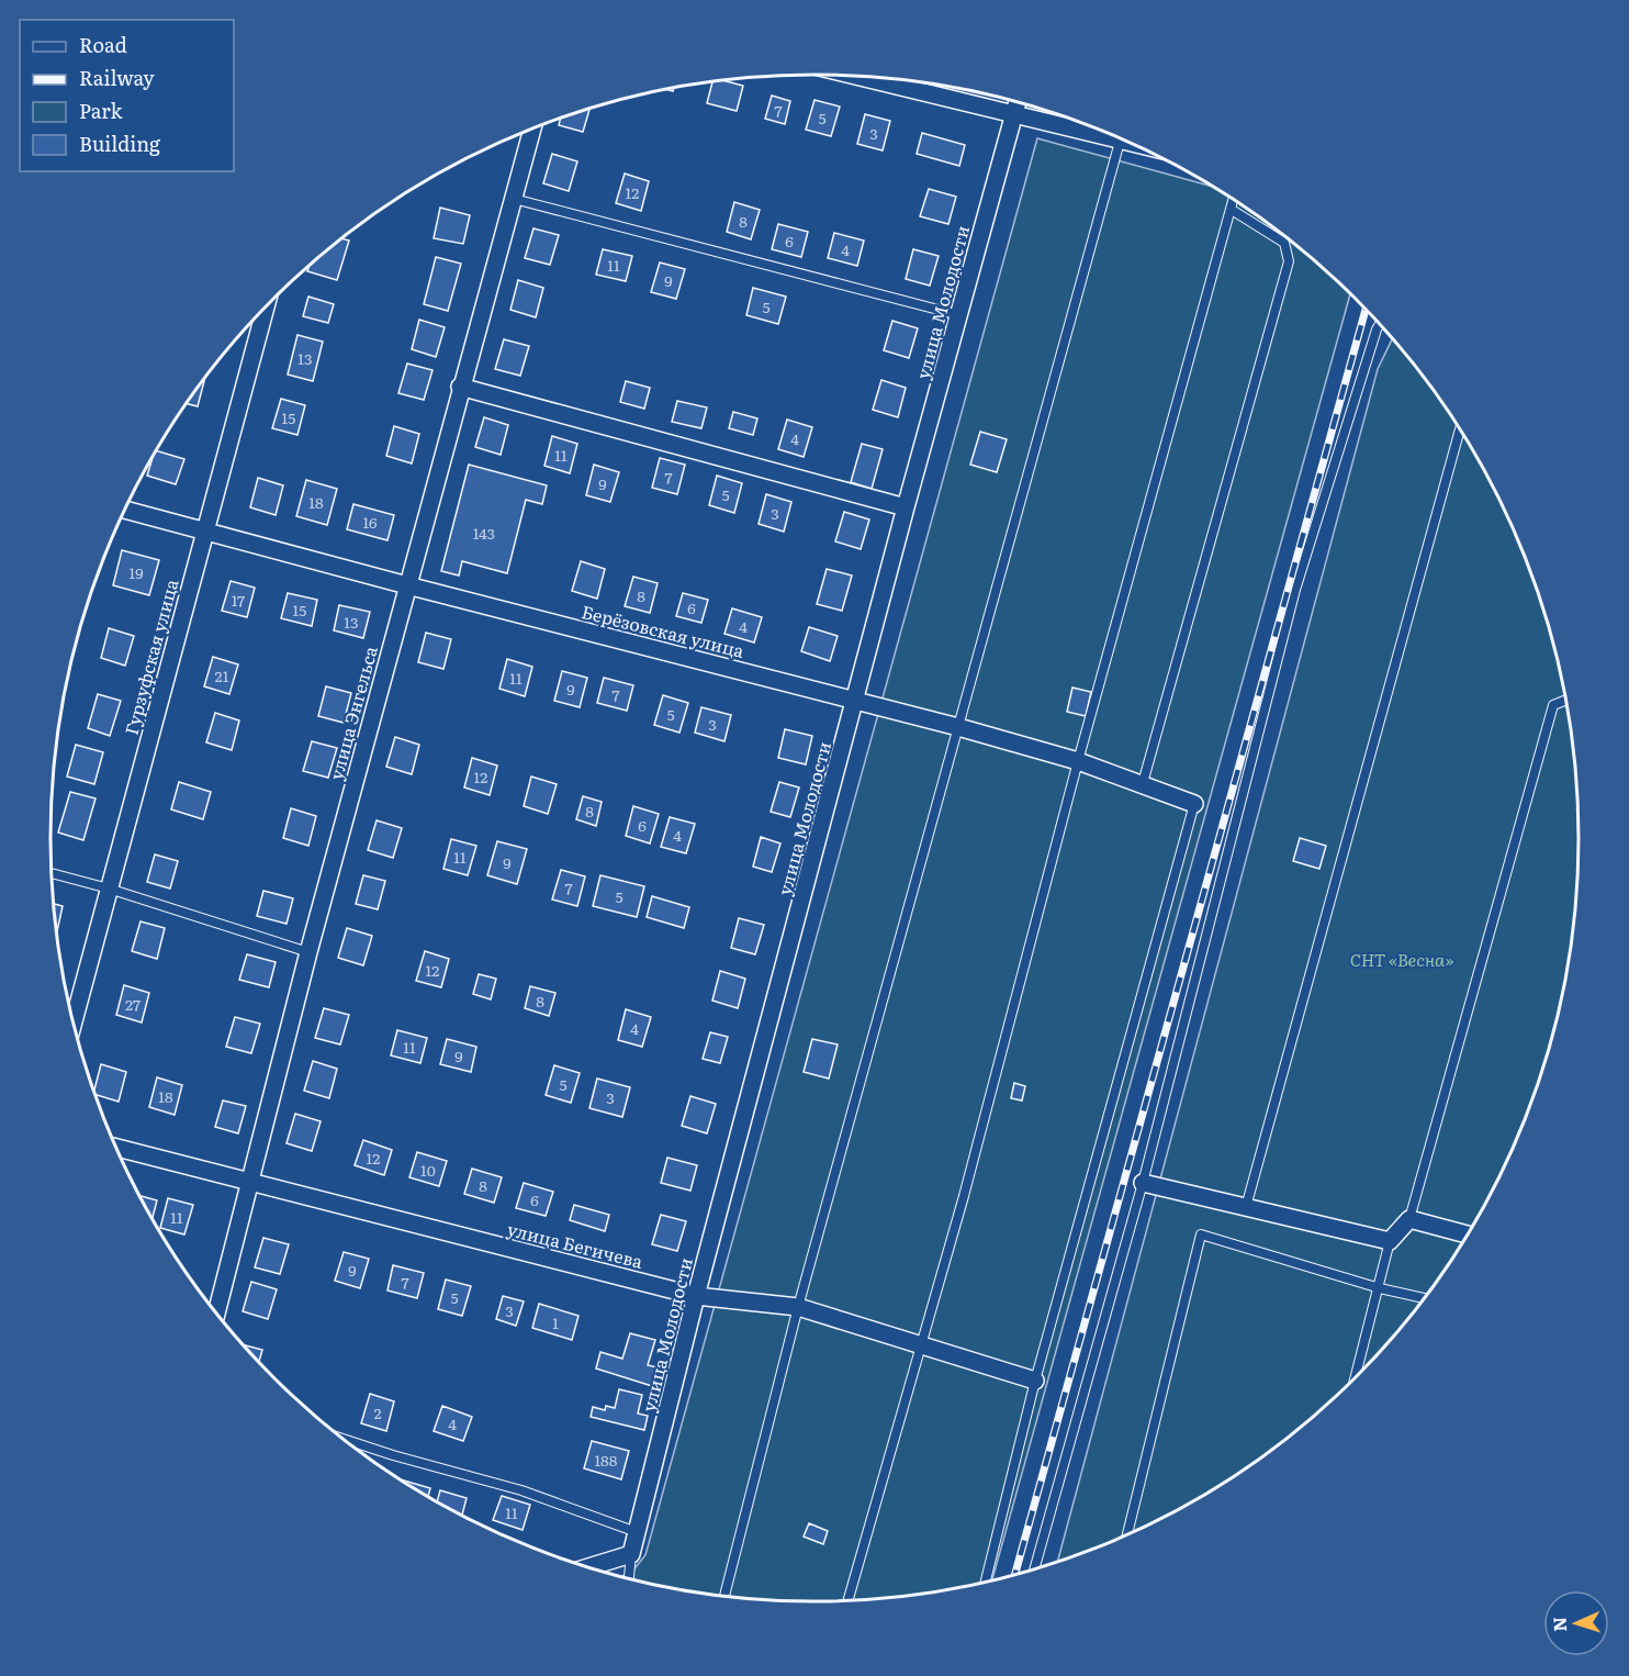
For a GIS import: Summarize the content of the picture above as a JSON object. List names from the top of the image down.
{
  "streets": {
    "street": [
      "улица Молодости",
      "Берёзовская улица",
      "Гурзуфская улица",
      "улица Энгельса",
      "улица Бегичева"
    ]
  },
  "crossings": [
    ["улица Молодости", "Берёзовская улица"],
    ["улица Молодости", "улица Бегичева"],
    ["Берёзовская улица", "Гурзуфская улица"],
    ["Берёзовская улица", "улица Энгельса"],
    ["улица Энгельса", "улица Бегичева"]
  ],
  "parks": ["СНТ «Весна»"],
  "house_numbers": [
    "7",
    "5",
    "3",
    "12",
    "8",
    "6",
    "4",
    "11",
    "9",
    "5",
    "13",
    "15",
    "4",
    "11",
    "7",
    "9",
    "5",
    "18",
    "3",
    "16",
    "143",
    "19",
    "8",
    "17",
    "6",
    "15",
    "13",
    "4",
    "21",
    "11",
    "9",
    "7",
    "5",
    "3",
    "12",
    "8",
    "6",
    "4",
    "11",
    "9",
    "7",
    "5",
    "12",
    "8",
    "27",
    "4",
    "11",
    "9",
    "5",
    "18",
    "3",
    "12",
    "10",
    "8",
    "6",
    "11",
    "9",
    "7",
    "5",
    "3",
    "1",
    "2",
    "4",
    "188",
    "11"
  ],
  "legend": [
    "Road",
    "Railway",
    "Park",
    "Building"
  ],
  "north": "left"
}
